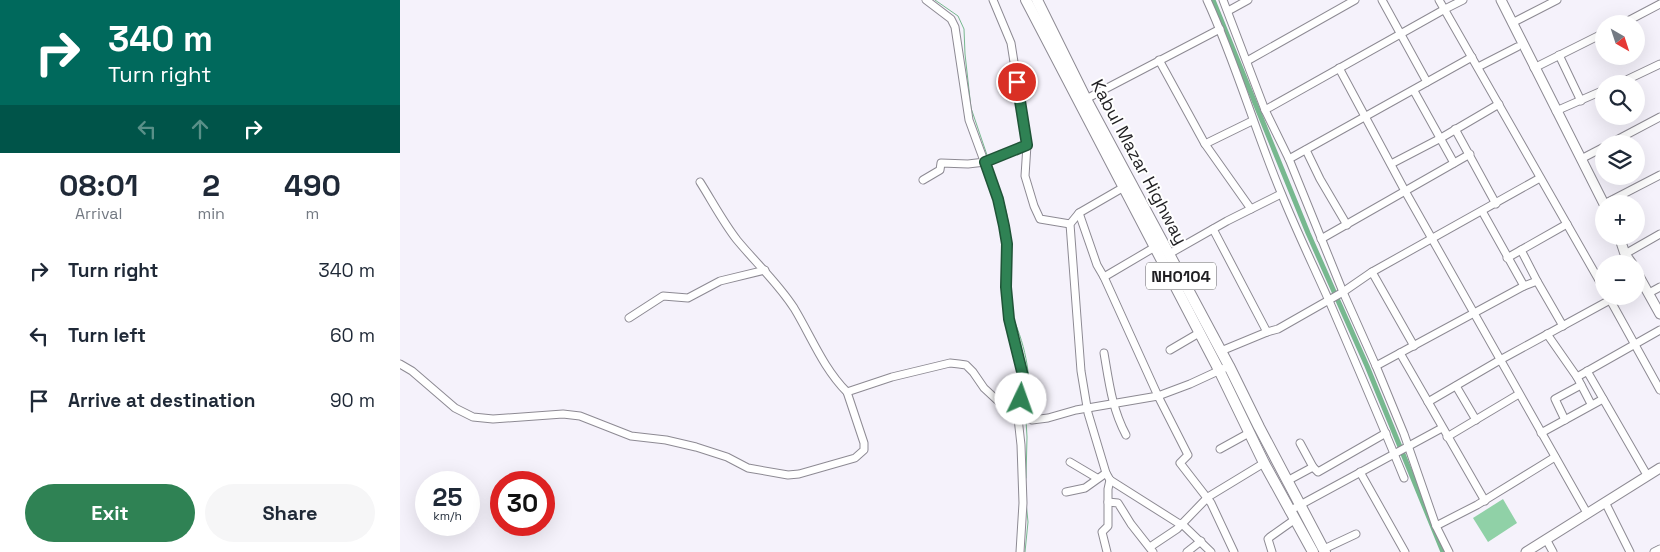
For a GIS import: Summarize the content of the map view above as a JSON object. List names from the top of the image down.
{
  "streets": {
    "highway": ["Kabul Mazar Highway", "NH0104"]
  },
  "north": "bottom right",
  "page": {
    "turn": ["340 m", "Turn right"],
    "map_buttons": ["+", "−"],
    "eta": [
      "08:01",
      "Arrival",
      "2",
      "min",
      "490",
      "m"
    ],
    "list": [
      {
        "name": "Turn right",
        "value": "340 m"
      },
      {
        "name": "Turn left",
        "value": "60 m"
      },
      {
        "name": "Arrive at destination",
        "value": "90 m"
      }
    ],
    "speed": "25 km/h",
    "limit": "30",
    "buttons": ["Exit", "Share"]
  }
}
